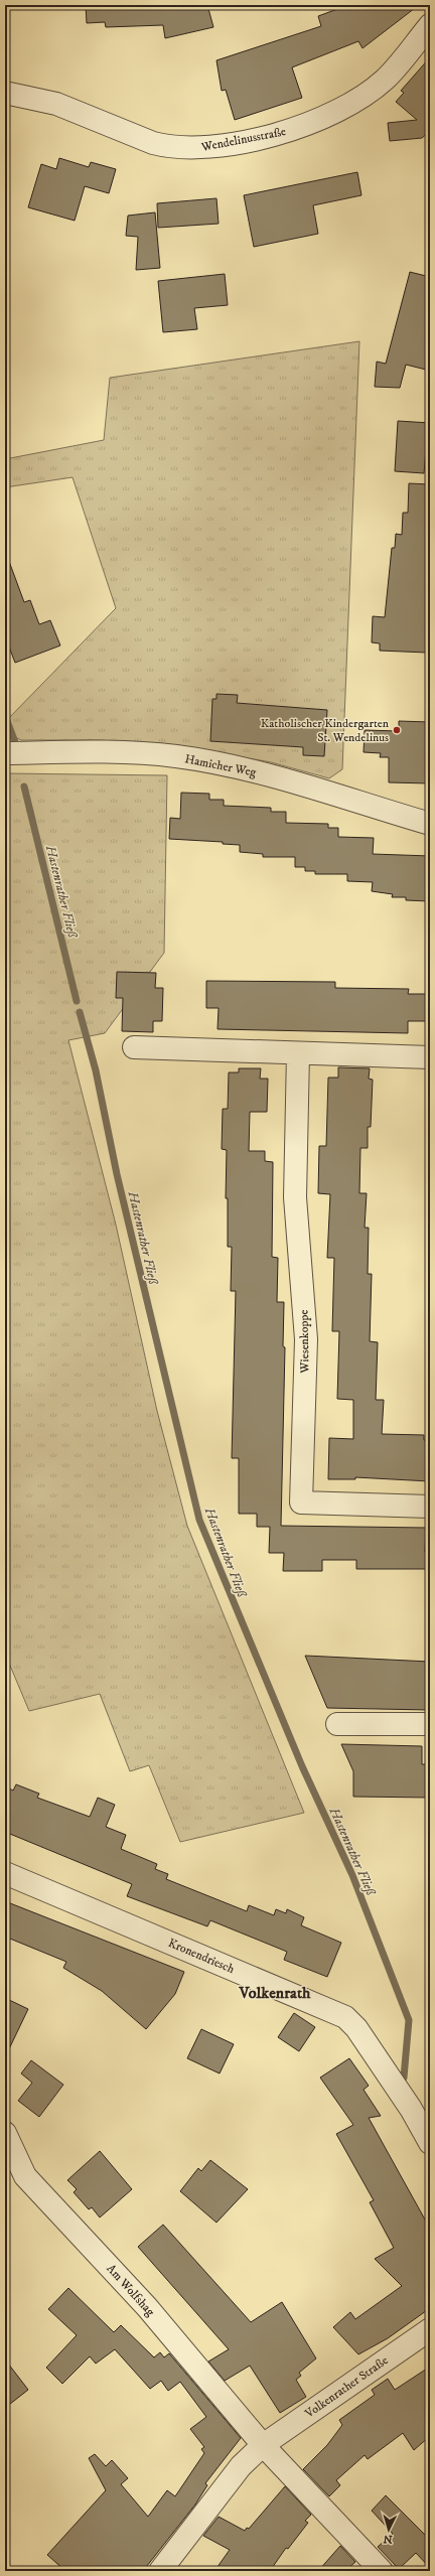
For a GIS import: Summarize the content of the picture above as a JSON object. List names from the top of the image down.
{
  "streets": {
    "street": [
      "Wendelinusstraße",
      "Hamicher Weg",
      "Wiesenkoppe",
      "Kronendriesch",
      "Am Wolfshag",
      "Volkenrather Straße"
    ]
  },
  "crossings": [
    ["Am Wolfshag", "Volkenrather Straße"]
  ],
  "districts": ["Volkenrath"],
  "water": ["Hastenrather Fließ"],
  "places": ["Katholischer Kindergarten St. Wendelinus"],
  "north": "bottom"
}
